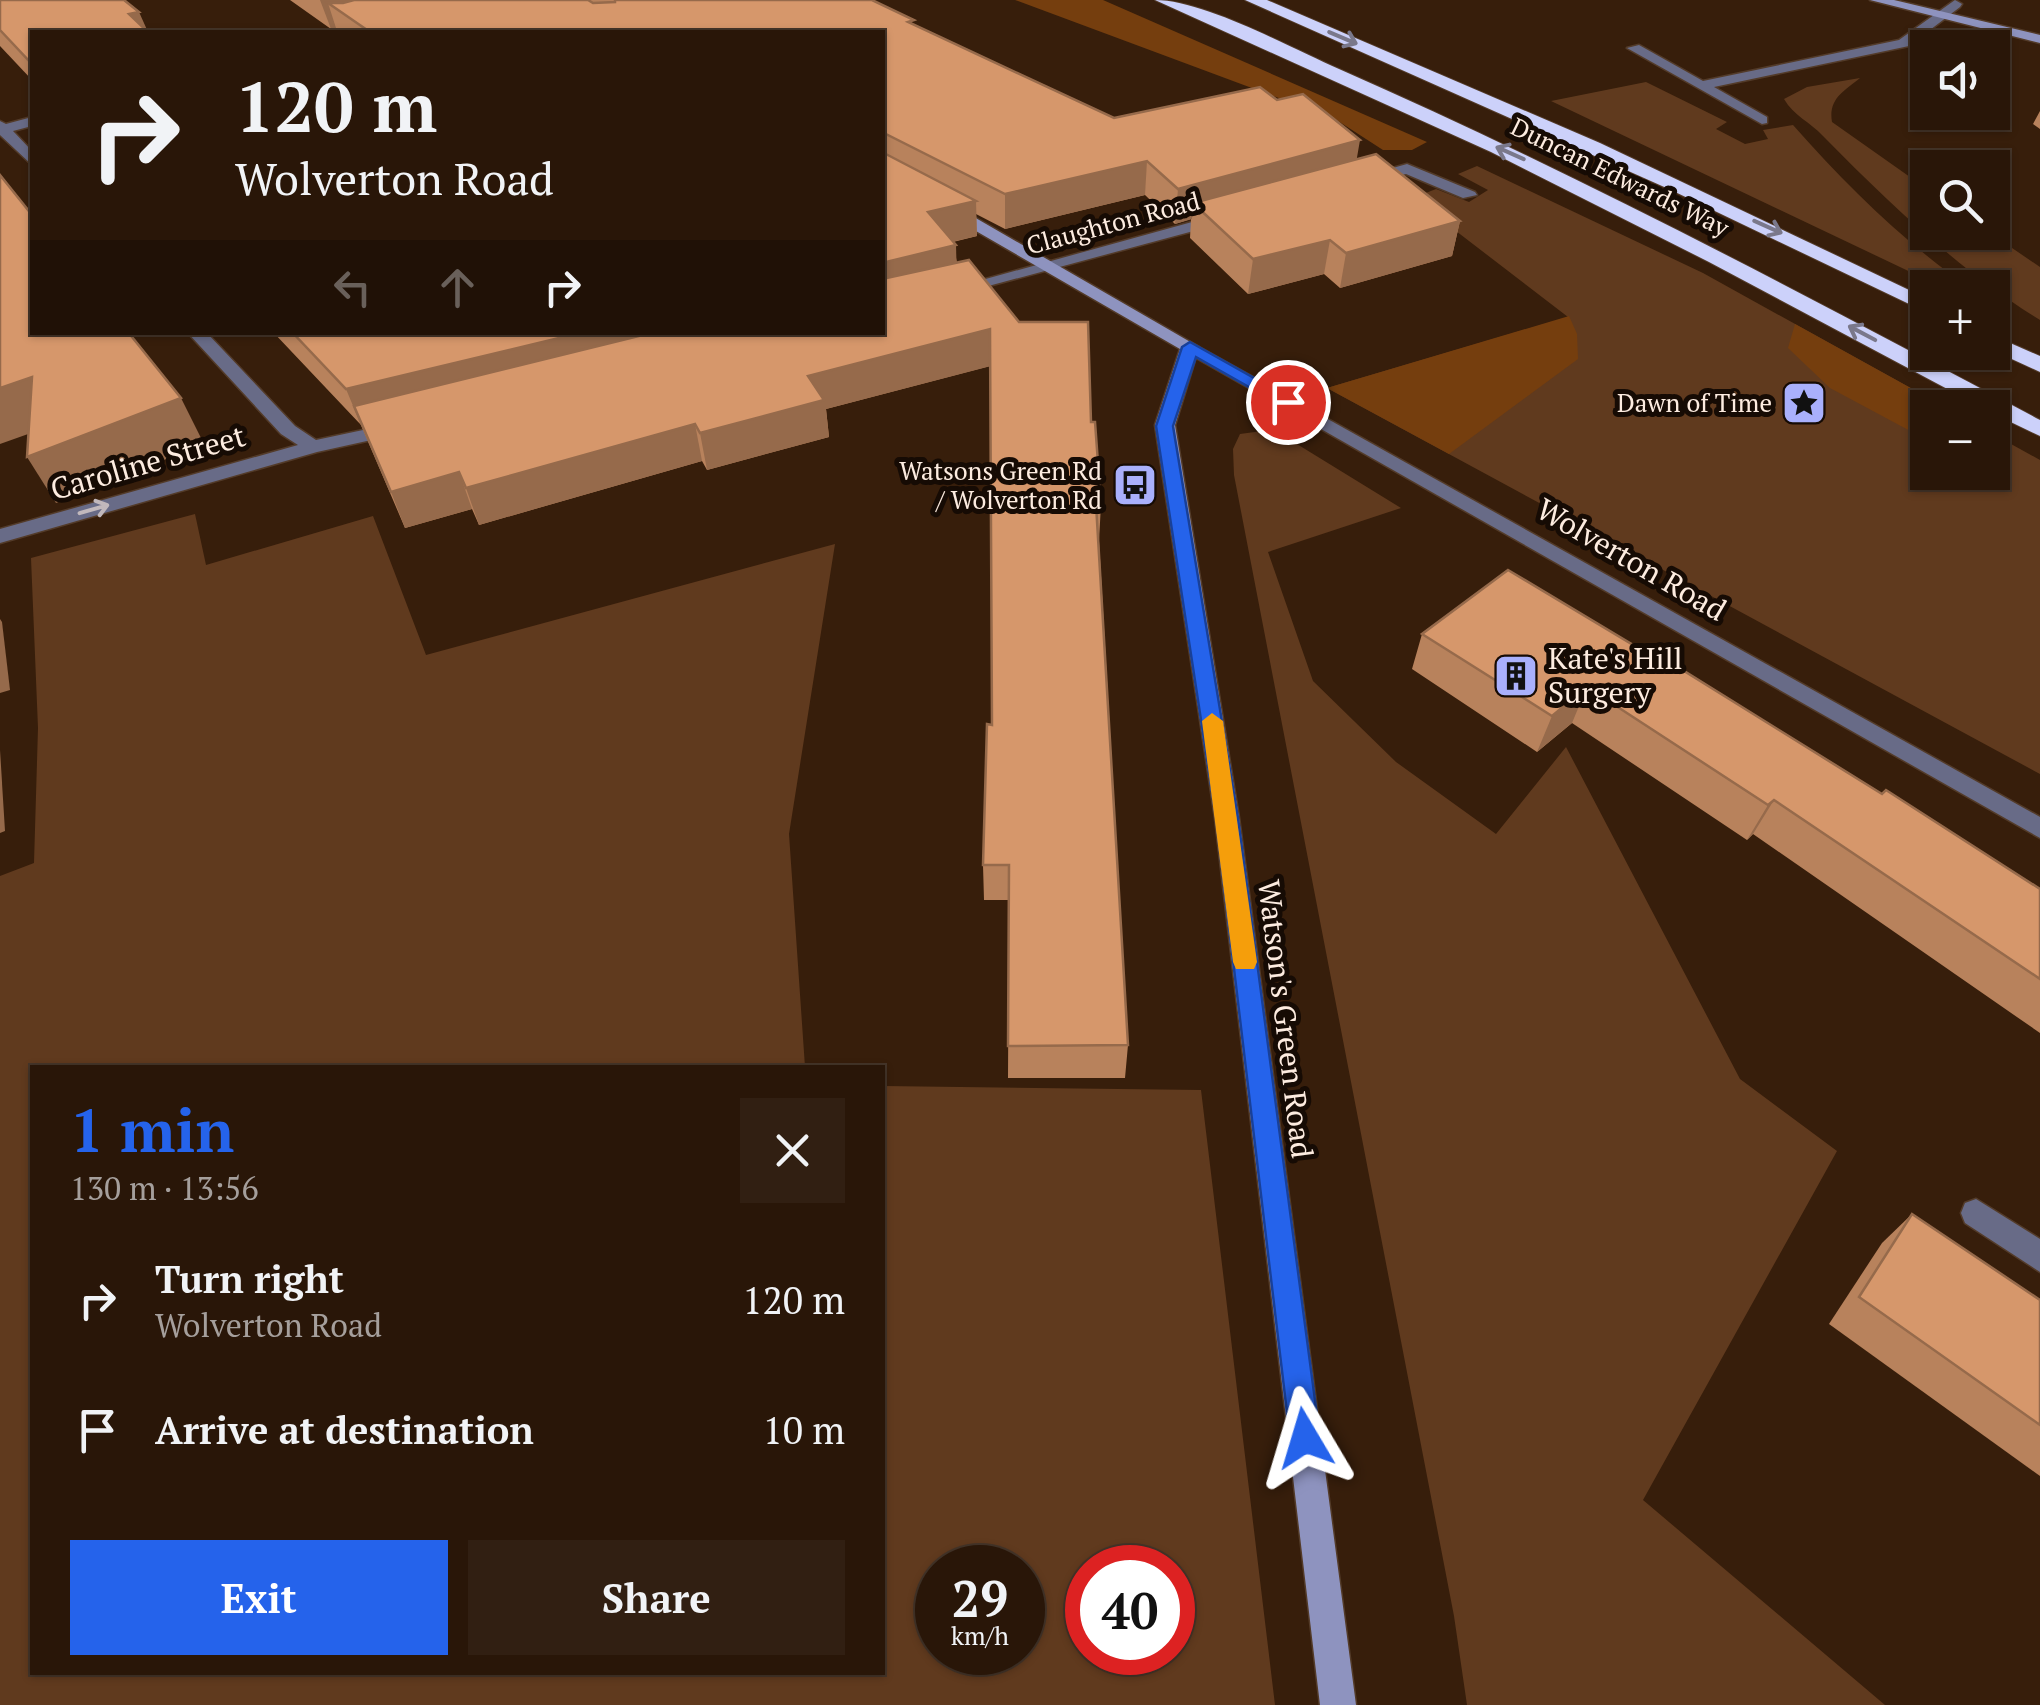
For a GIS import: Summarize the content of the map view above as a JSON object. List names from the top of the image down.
{
  "streets": {
    "highway": ["Duncan Edwards Way"],
    "street": [
      "Claughton Road",
      "Caroline Street",
      "Wolverton Road",
      "Watson's Green Road"
    ]
  },
  "crossings": [
    ["Wolverton Road", "Watson's Green Road"]
  ],
  "one_way": ["Caroline Street"],
  "places": {
    "place": ["Dawn of Time"],
    "bus stop": ["Watsons Green Rd / Wolverton Rd"],
    "building": ["Kate's Hill Surgery"]
  },
  "page": {
    "map_buttons": ["+", "−"],
    "turn": ["120 m", "Wolverton Road"],
    "heading": ["1 min", "130 m · 13:56"],
    "list": [
      {
        "name": "Turn right",
        "note": "Wolverton Road",
        "value": "120 m"
      },
      {
        "name": "Arrive at destination",
        "value": "10 m"
      }
    ],
    "buttons": ["Exit", "Share"],
    "speed": "29 km/h",
    "limit": "40"
  }
}
